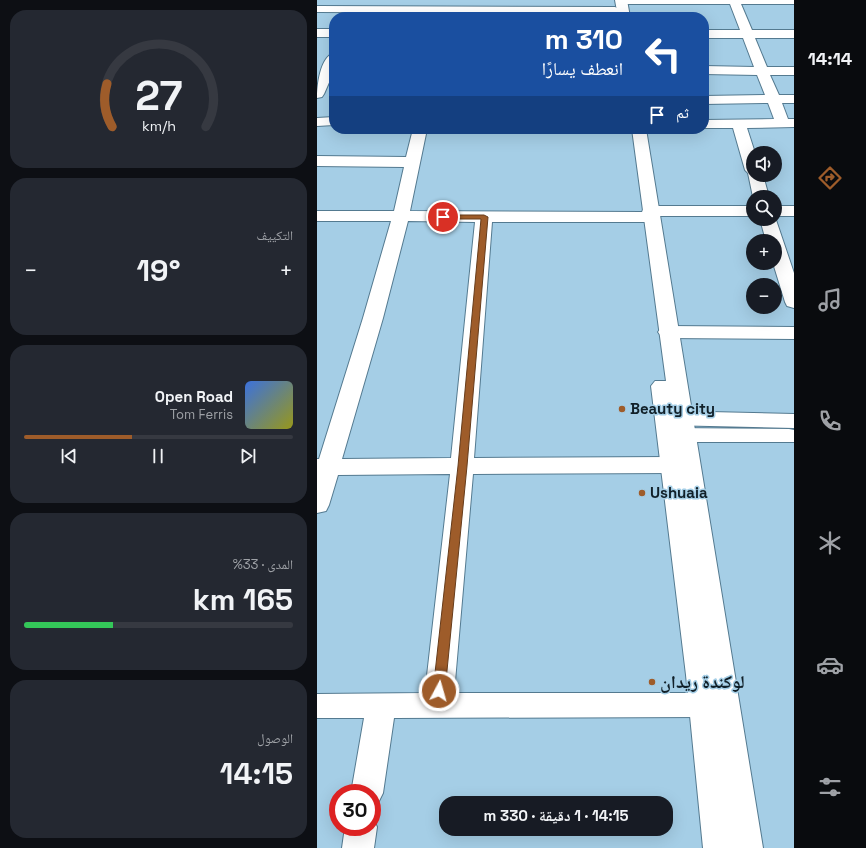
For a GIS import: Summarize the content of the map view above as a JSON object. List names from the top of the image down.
{
  "places": ["Beauty city", "Ushuaia", "لوكندة ريدان"],
  "page": {
    "tabs": "14:14",
    "turn": ["310 m", "انعطف يسارًا"],
    "then": "ثم",
    "map_buttons": ["+", "−"],
    "tile": [
      "التكييف",
      ["المدى · 33%", "165 km"],
      ["الوصول", "14:15"]
    ],
    "heat": ["−", "19°", "+"],
    "song": ["Open Road", "Tom Ferris"],
    "limit": "30",
    "trip": "14:15 · 1 دقيقة · 330 m",
    "gauge": ["27", "km/h"]
  }
}
